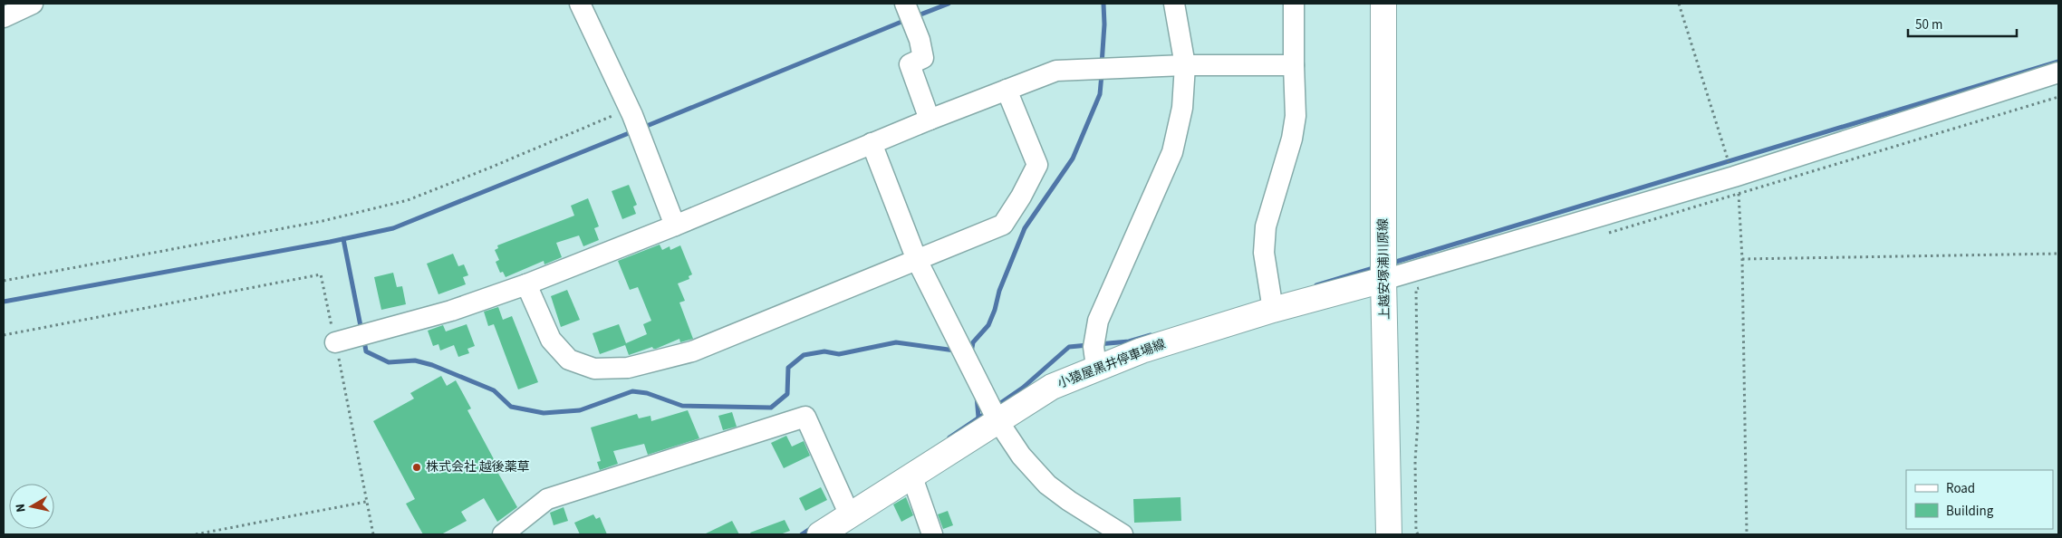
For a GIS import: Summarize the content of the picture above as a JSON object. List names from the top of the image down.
{
  "streets": {
    "main road": ["上越安塚浦川原線", "小猿屋黒井停車場線"]
  },
  "crossings": [
    ["上越安塚浦川原線", "小猿屋黒井停車場線"]
  ],
  "places": ["株式会社 越後薬草"],
  "legend": ["Road", "Building"],
  "scale_bar": "50 m",
  "north": "left"
}
